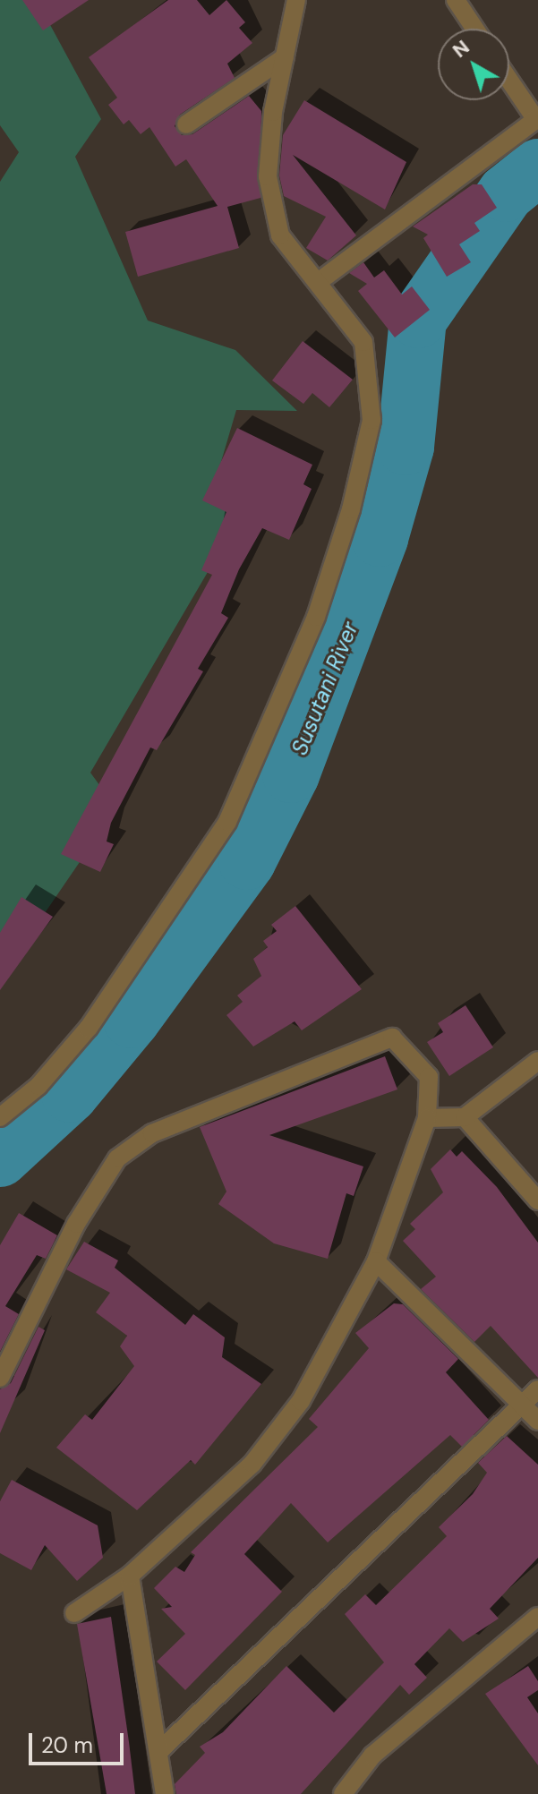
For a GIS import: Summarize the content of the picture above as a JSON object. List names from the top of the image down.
{
  "water": ["Susutani River"],
  "scale_bar": "20 m",
  "north": "top left"
}
